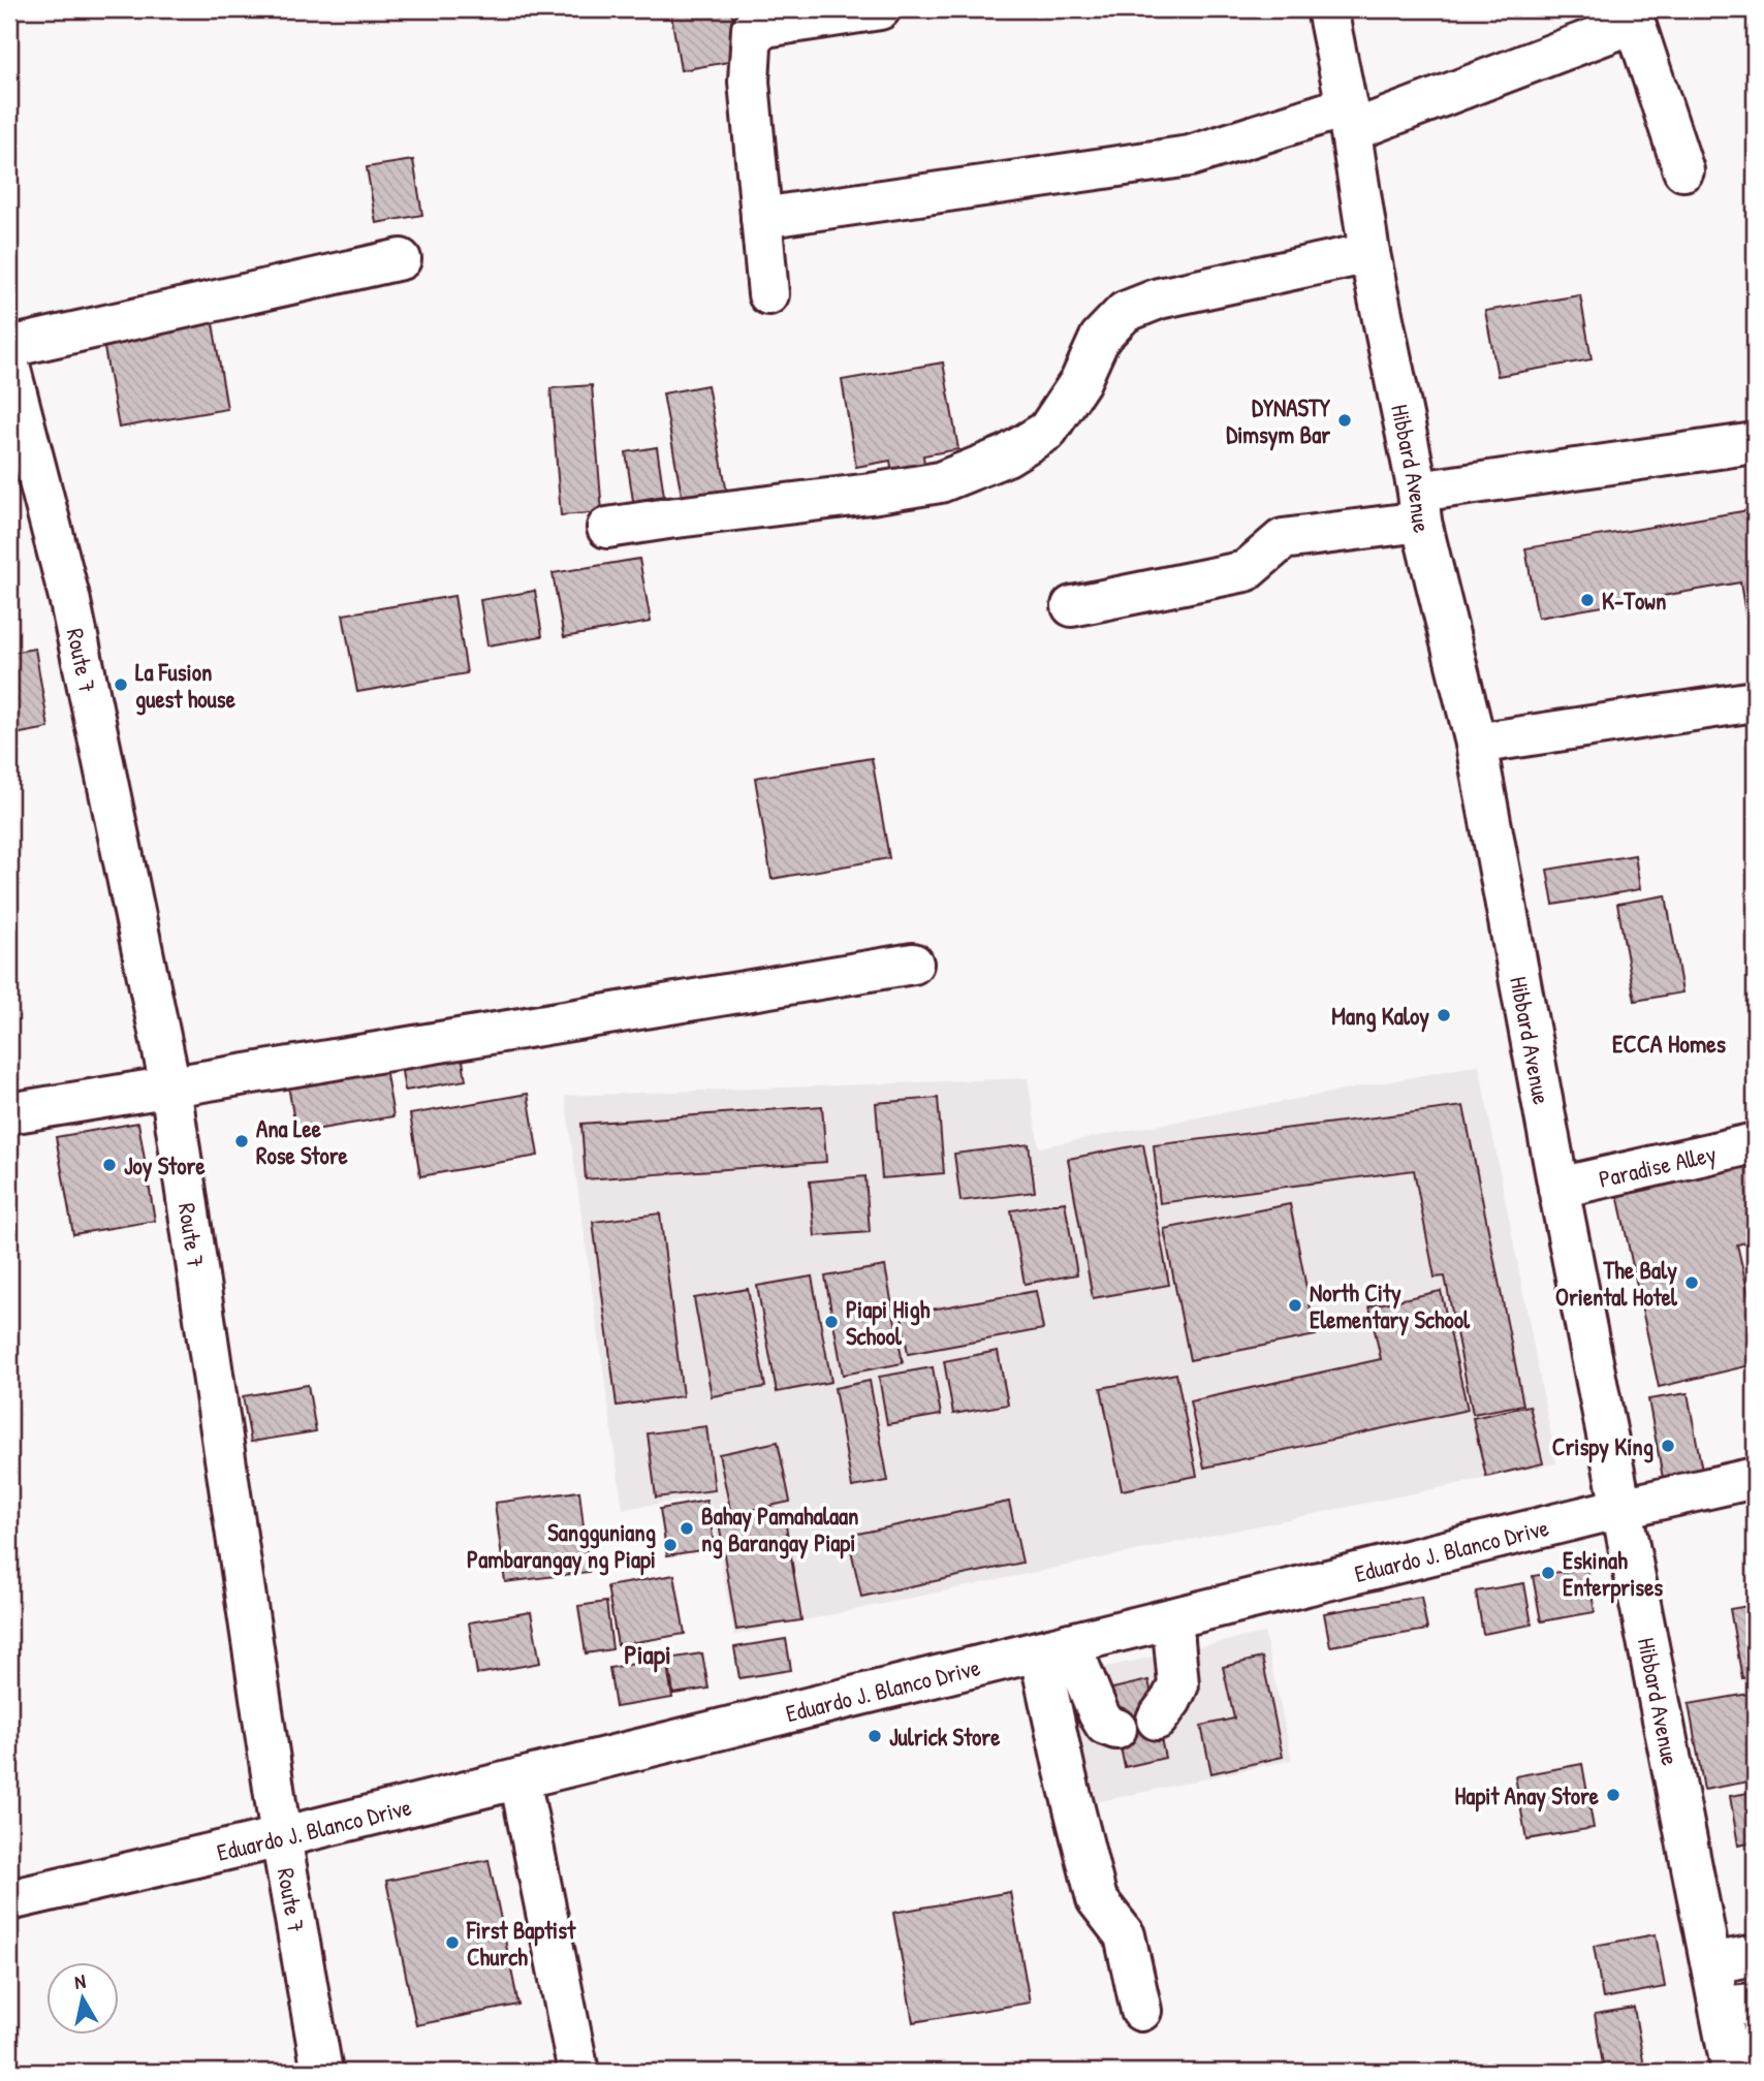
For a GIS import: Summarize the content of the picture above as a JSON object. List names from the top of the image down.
{
  "streets": {
    "street": [
      "Hibbard Avenue",
      "Route 7",
      "Paradise Alley",
      "Eduardo J. Blanco Drive"
    ]
  },
  "crossings": [
    ["Hibbard Avenue", "Paradise Alley"],
    ["Hibbard Avenue", "Eduardo J. Blanco Drive"],
    ["Route 7", "Eduardo J. Blanco Drive"]
  ],
  "districts": ["ECCA Homes", "Piapi"],
  "places": [
    "DYNASTY Dimsym Bar",
    "K-Town",
    "La Fusion guest house",
    "Mang Kaloy",
    "Ana Lee Rose Store",
    "Joy Store",
    "The Baly Oriental Hotel",
    "North City Elementary School",
    "Piapi High School",
    "Crispy King",
    "Bahay Pamahalaan ng Barangay Piapi",
    "Sangguniang Pambarangay ng Piapi",
    "Eskinah Enterprises",
    "Julrick Store",
    "Hapit Anay Store",
    "First Baptist Church"
  ],
  "north": "top"
}
